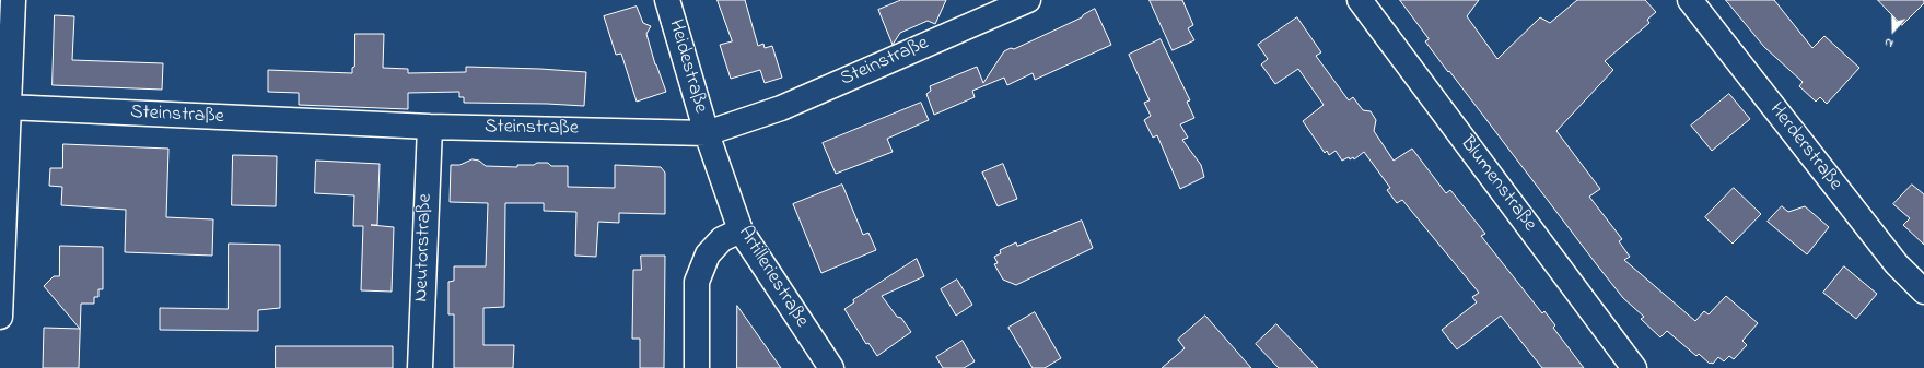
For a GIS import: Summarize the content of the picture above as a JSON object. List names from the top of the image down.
{
  "streets": {
    "street": [
      "Steinstraße",
      "Heidestraße",
      "Herderstraße",
      "Blumenstraße",
      "Neutorstraße",
      "Artilleriestraße"
    ]
  },
  "crossings": [
    ["Steinstraße", "Heidestraße"],
    ["Steinstraße", "Neutorstraße"],
    ["Steinstraße", "Artilleriestraße"],
    ["Heidestraße", "Artilleriestraße"]
  ],
  "north": "bottom"
}
